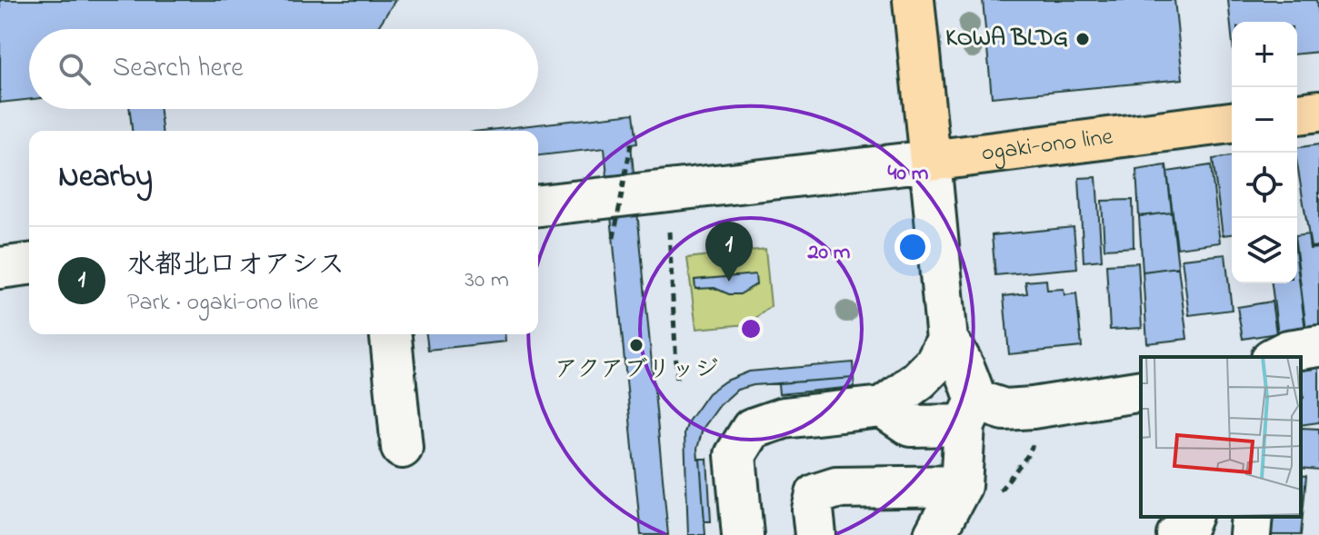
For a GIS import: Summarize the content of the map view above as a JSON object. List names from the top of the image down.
{
  "streets": {
    "main road": ["ogaki-ono line"]
  },
  "places": ["KOWA BLDG", "アクアブリッジ"],
  "page": {
    "map_buttons": ["+", "−"],
    "search": "Search here",
    "heading": "Nearby",
    "pins": "1",
    "list": [
      {
        "mark": "1",
        "name": "水都北口オアシス",
        "note": "Park · ogaki-ono line",
        "value": "30 m"
      }
    ]
  },
  "rings": ["40 m", "20 m"]
}
